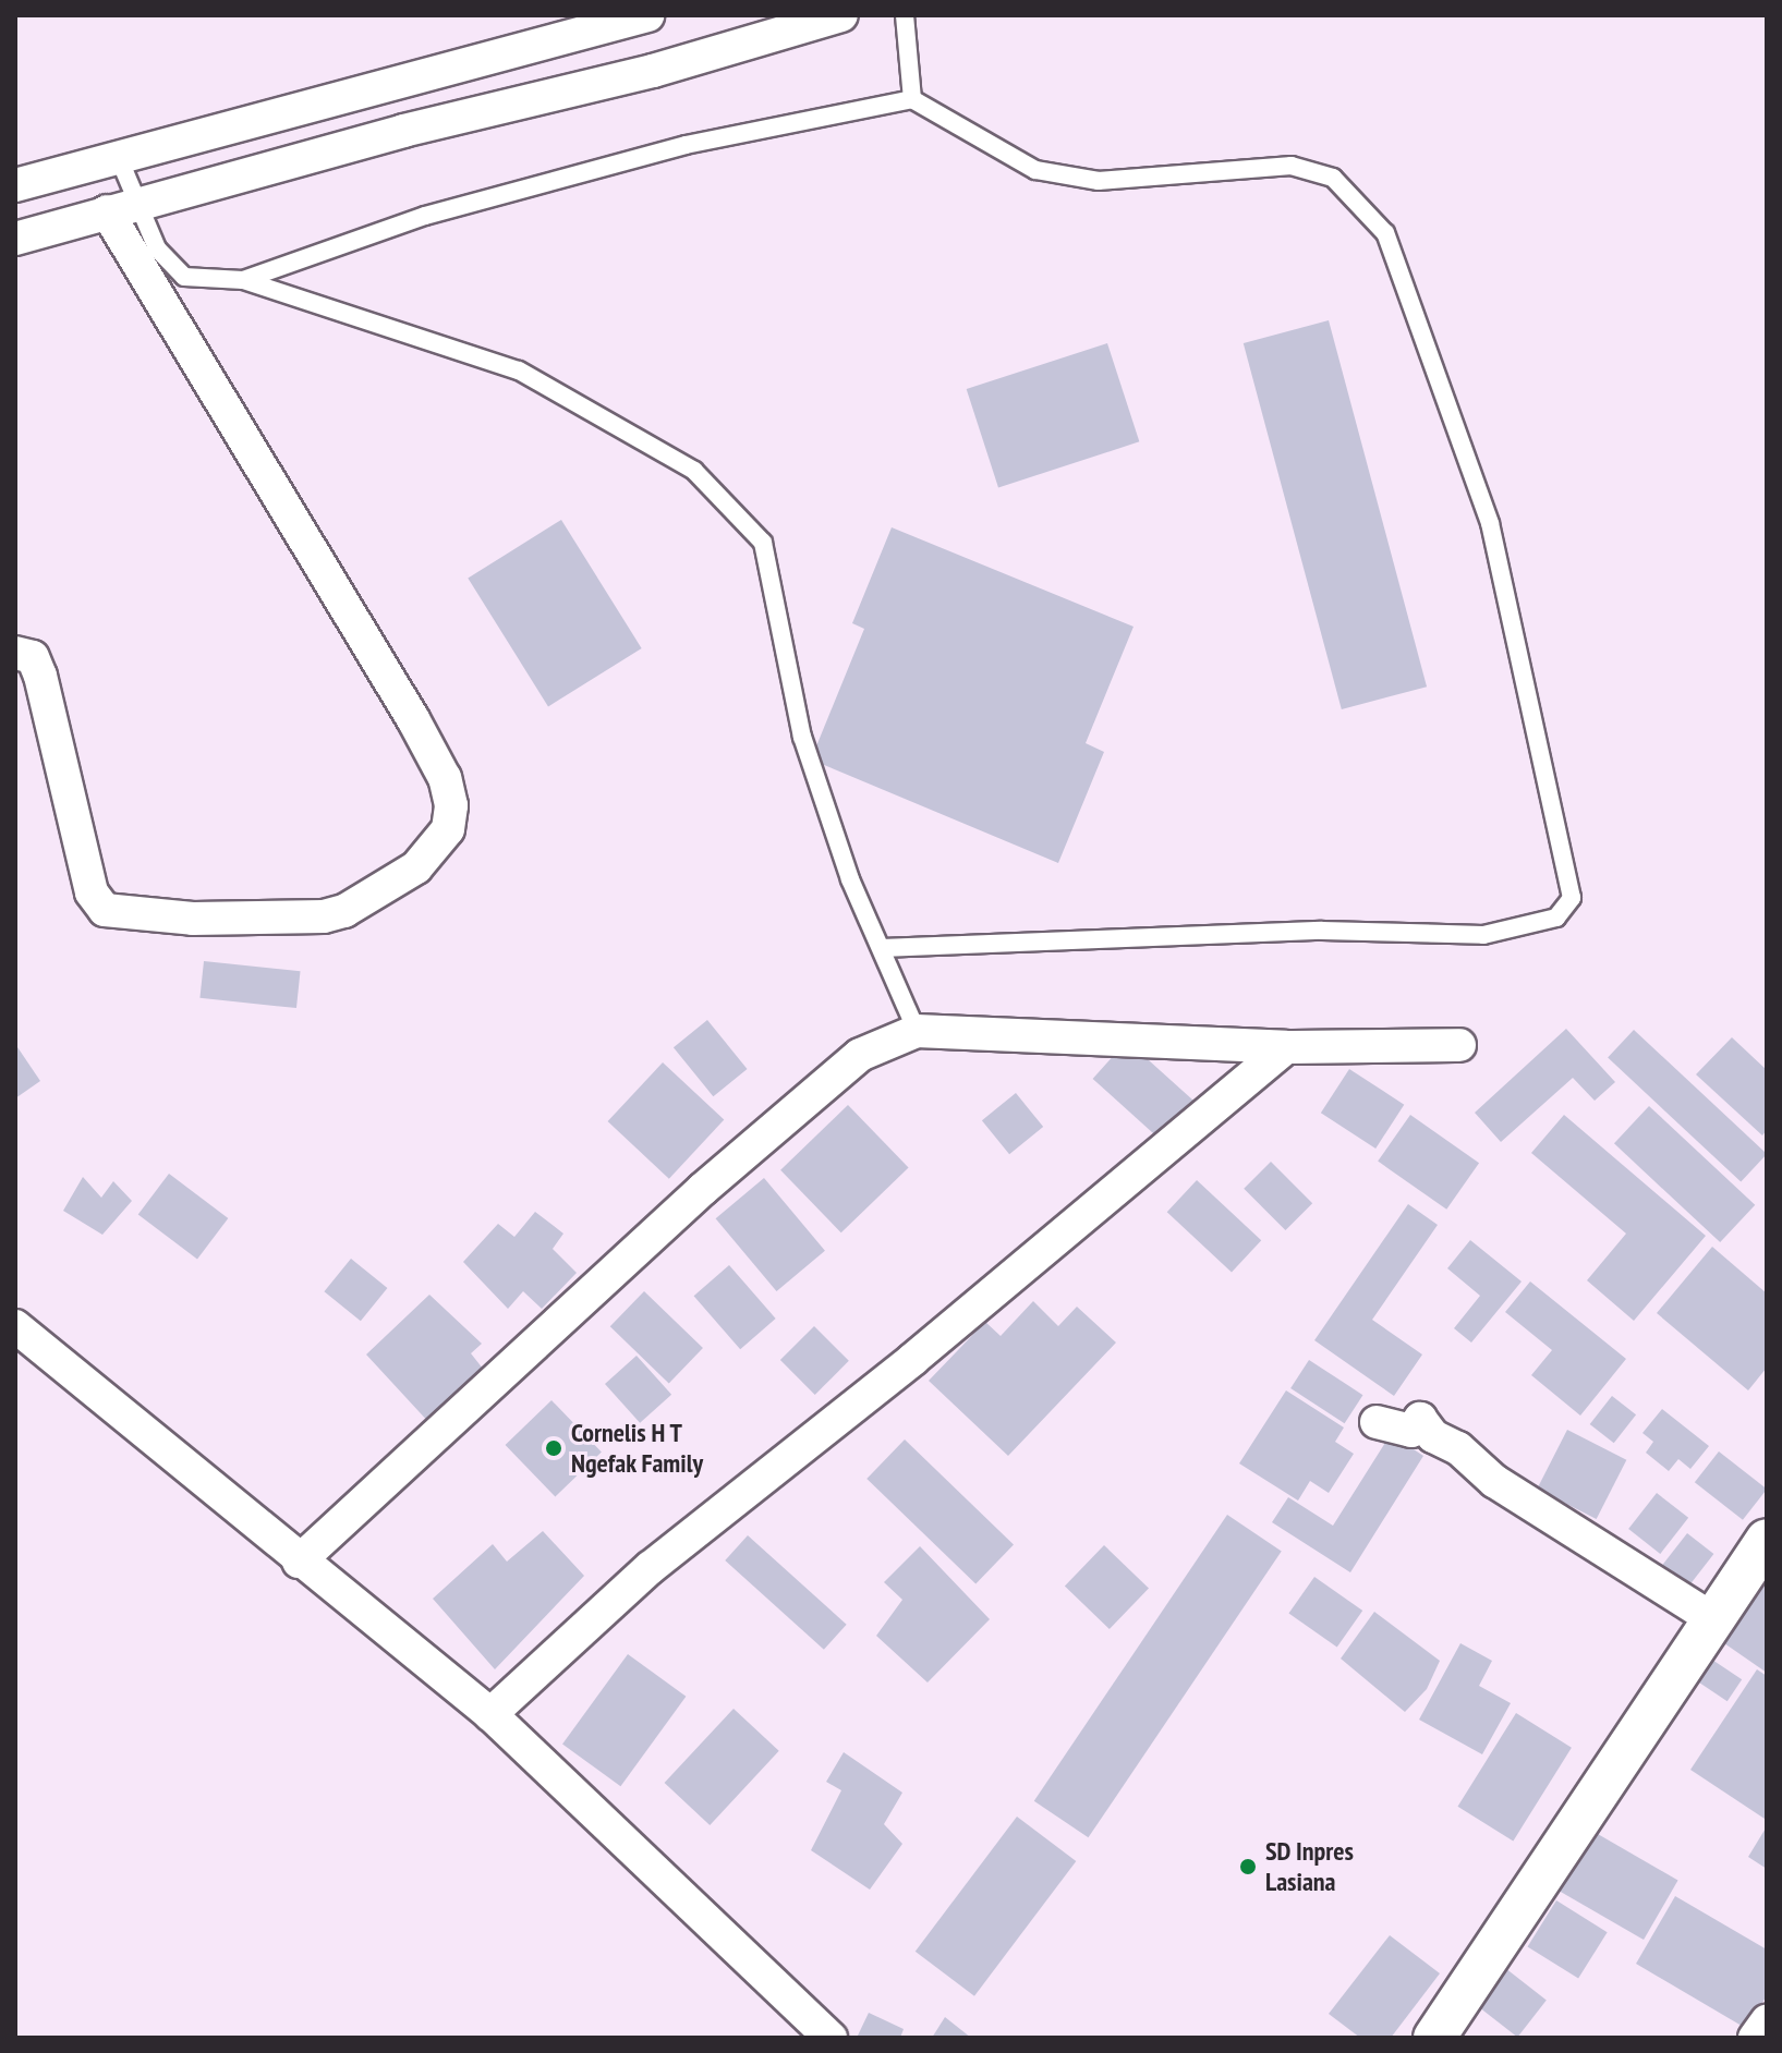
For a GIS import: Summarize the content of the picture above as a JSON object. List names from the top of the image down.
{
  "places": ["Cornelis H T Ngefak Family", "SD Inpres Lasiana"]
}
